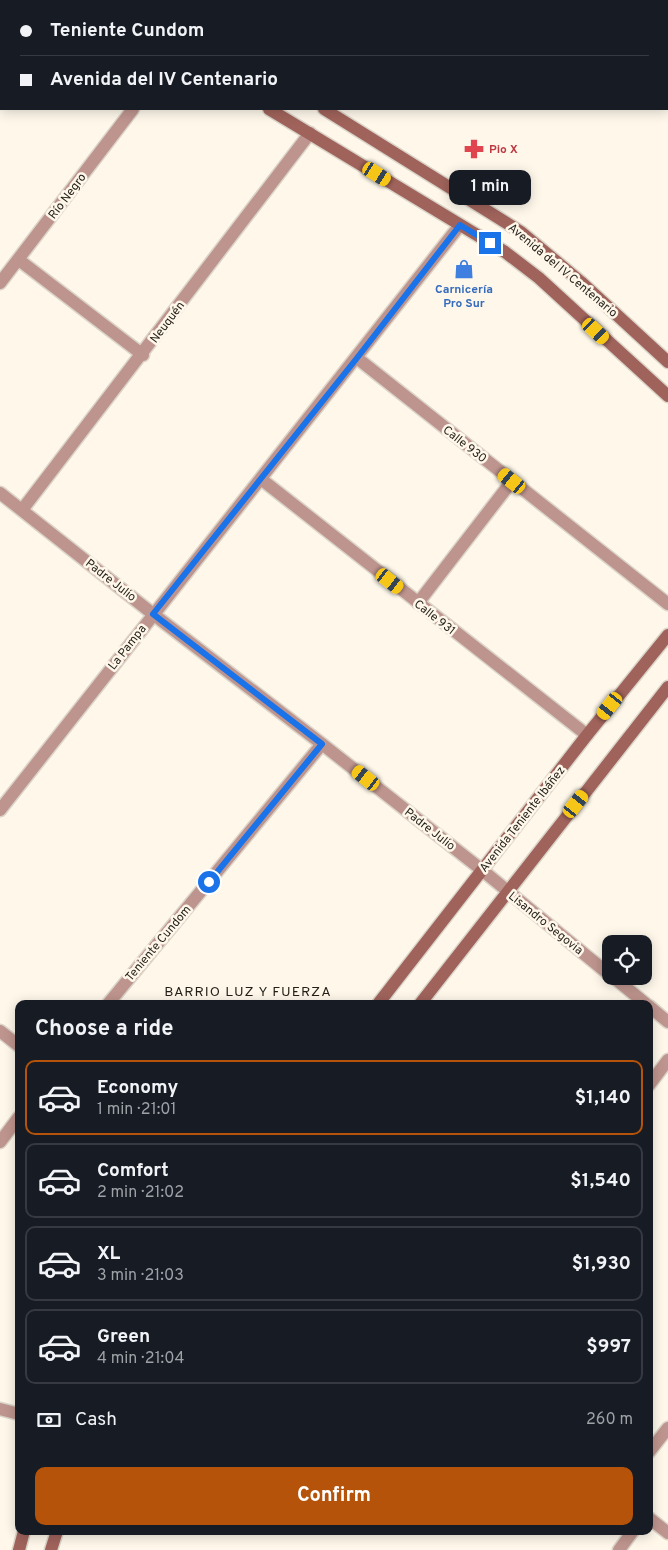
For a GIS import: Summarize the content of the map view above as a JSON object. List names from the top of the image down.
{
  "streets": {
    "main road": ["Avenida del IV Centenario", "Avenida Teniente Ibáñez"],
    "street": [
      "Río Negro",
      "Neuquén",
      "Calle 930",
      "Padre Julio",
      "Calle 931",
      "La Pampa",
      "Lisandro Segovia",
      "Teniente Cundom"
    ]
  },
  "crossings": [
    ["Avenida del IV Centenario", "Neuquén"],
    ["Avenida del IV Centenario", "La Pampa"],
    ["Neuquén", "Padre Julio"],
    ["Calle 930", "La Pampa"],
    ["Padre Julio", "La Pampa"],
    ["Padre Julio", "Avenida Teniente Ibáñez"],
    ["Padre Julio", "Lisandro Segovia"],
    ["Padre Julio", "Teniente Cundom"],
    ["Calle 931", "La Pampa"],
    ["Calle 931", "Avenida Teniente Ibáñez"],
    ["Avenida Teniente Ibáñez", "Lisandro Segovia"]
  ],
  "districts": ["BARRIO LUZ Y FUERZA"],
  "places": {
    "pharmacy": ["Pio X"],
    "shop": ["Carnicería Pro Sur"]
  },
  "page": {
    "banner": ["Teniente Cundom", "Avenida del IV Centenario"],
    "bubble": "1 min",
    "heading": "Choose a ride",
    "list": [
      {
        "name": "Economy",
        "note": "1 min · 21:01",
        "value": "$1,140"
      },
      {
        "name": "Comfort",
        "note": "2 min · 21:02",
        "value": "$1,540"
      },
      {
        "name": "XL",
        "note": "3 min · 21:03",
        "value": "$1,930"
      },
      {
        "name": "Green",
        "note": "4 min · 21:04",
        "value": "$997"
      }
    ],
    "pay": ["Cash", "260 m"],
    "buttons": "Confirm"
  }
}
